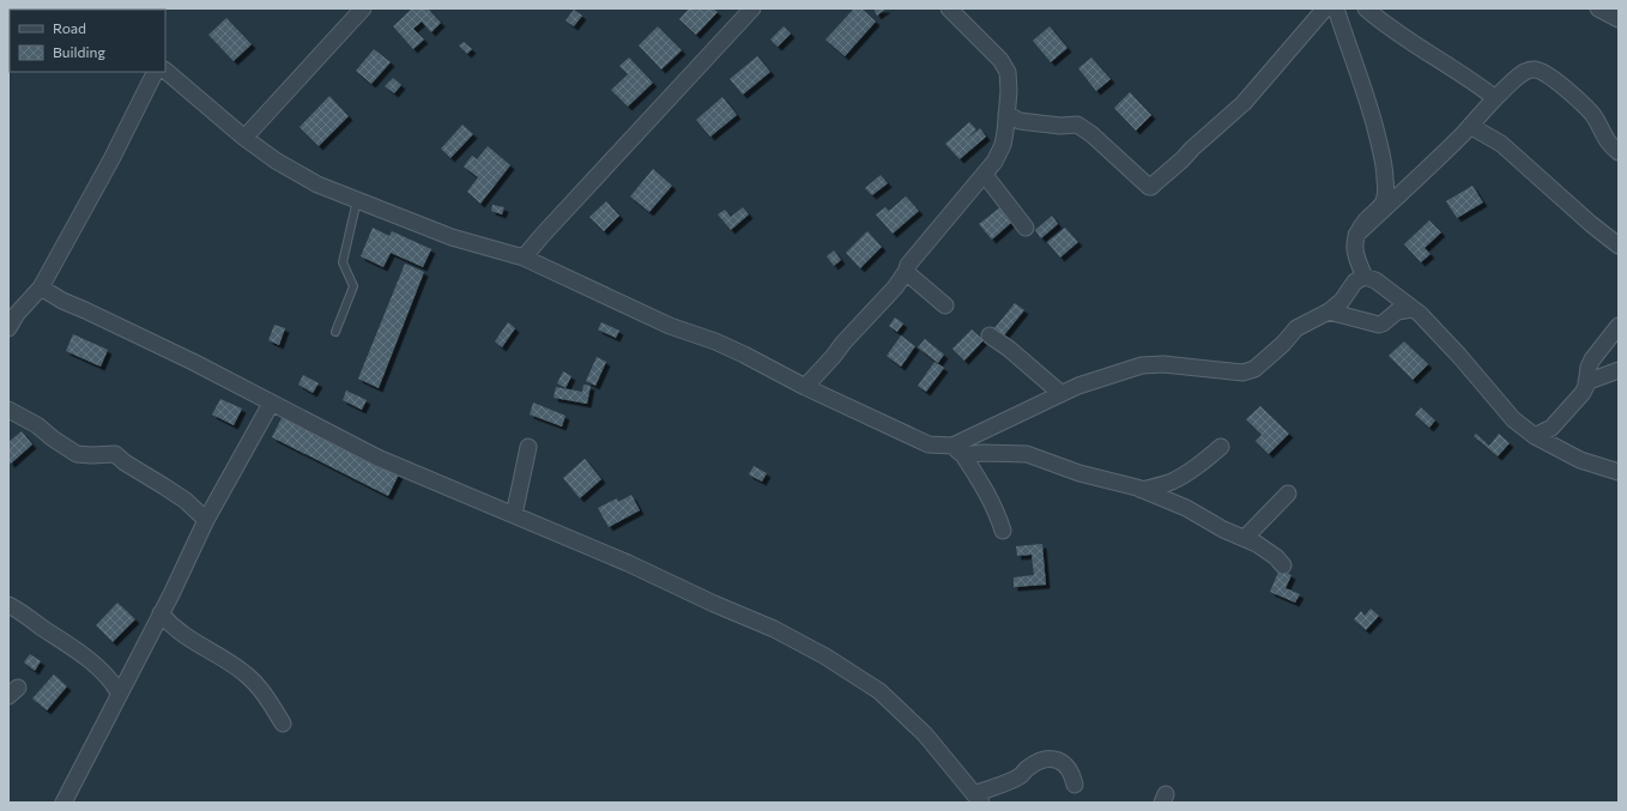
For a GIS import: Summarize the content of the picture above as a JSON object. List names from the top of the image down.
{
  "legend": ["Road", "Building"]
}
